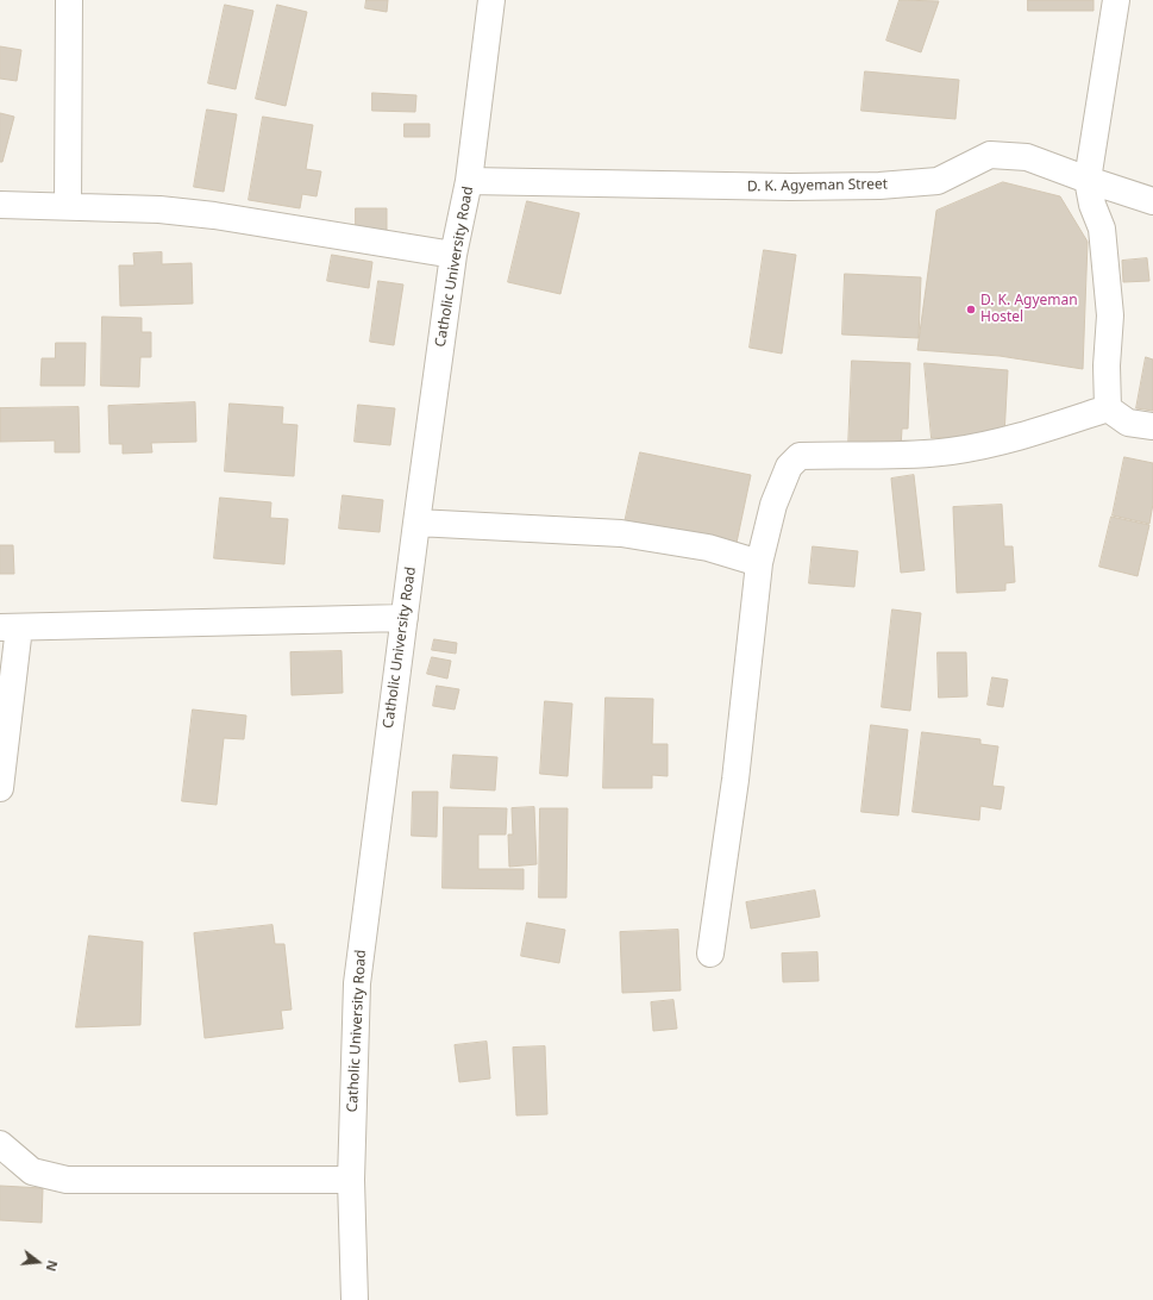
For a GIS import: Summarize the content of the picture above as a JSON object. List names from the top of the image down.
{
  "streets": {
    "street": ["D. K. Agyeman Street", "Catholic University Road"]
  },
  "crossings": [
    ["D. K. Agyeman Street", "Catholic University Road"]
  ],
  "places": ["D. K. Agyeman Hostel"],
  "north": "right"
}
